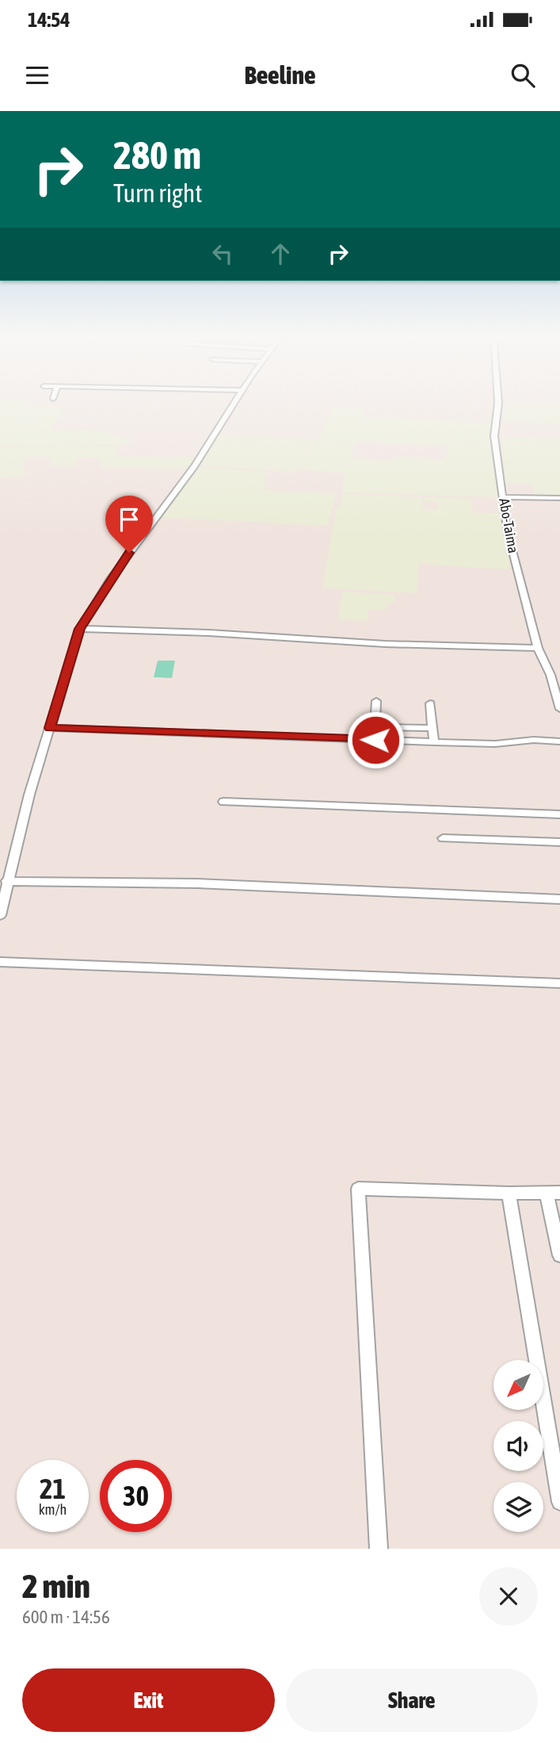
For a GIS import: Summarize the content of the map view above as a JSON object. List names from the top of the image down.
{
  "streets": {
    "street": ["Abo-Taima"]
  },
  "north": "bottom left",
  "page": {
    "status": "14:54",
    "header": "Beeline",
    "turn": ["280 m", "Turn right"],
    "speed": "21 km/h",
    "limit": "30",
    "heading": ["2 min", "600 m · 14:56"],
    "buttons": ["Exit", "Share"]
  }
}
